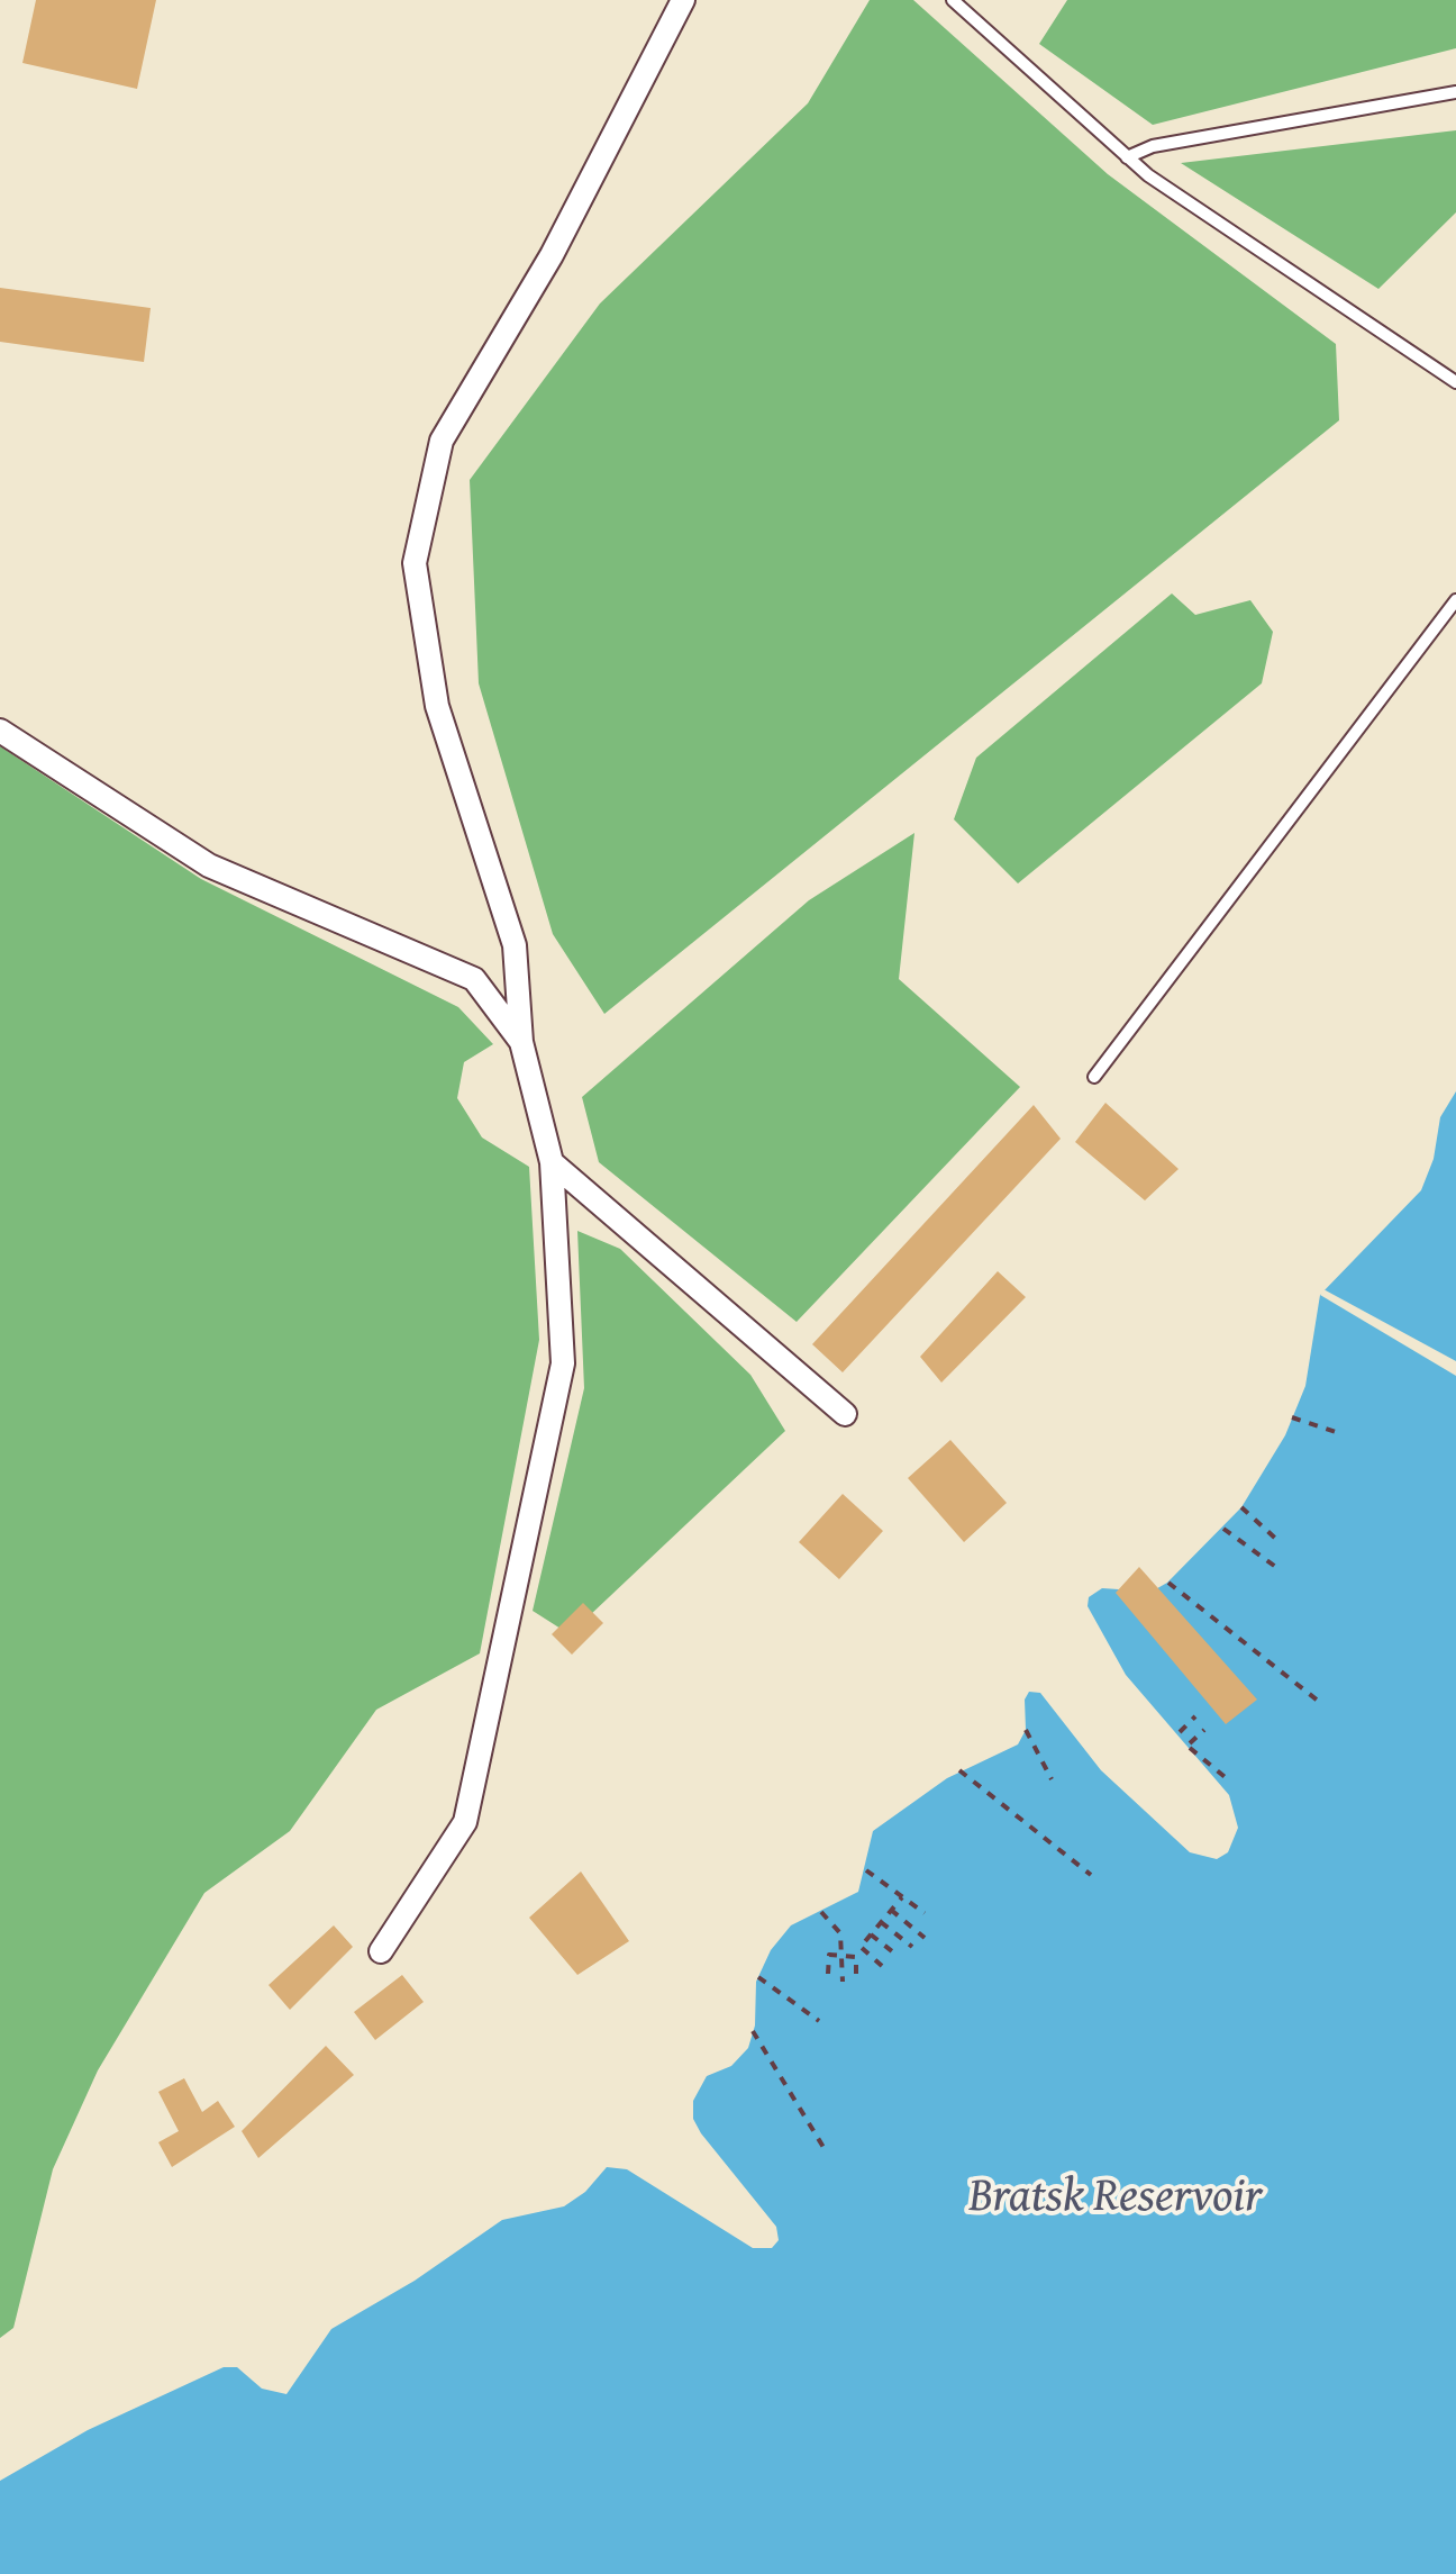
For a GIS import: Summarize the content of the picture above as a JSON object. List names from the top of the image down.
{
  "water": ["Bratsk Reservoir"]
}
